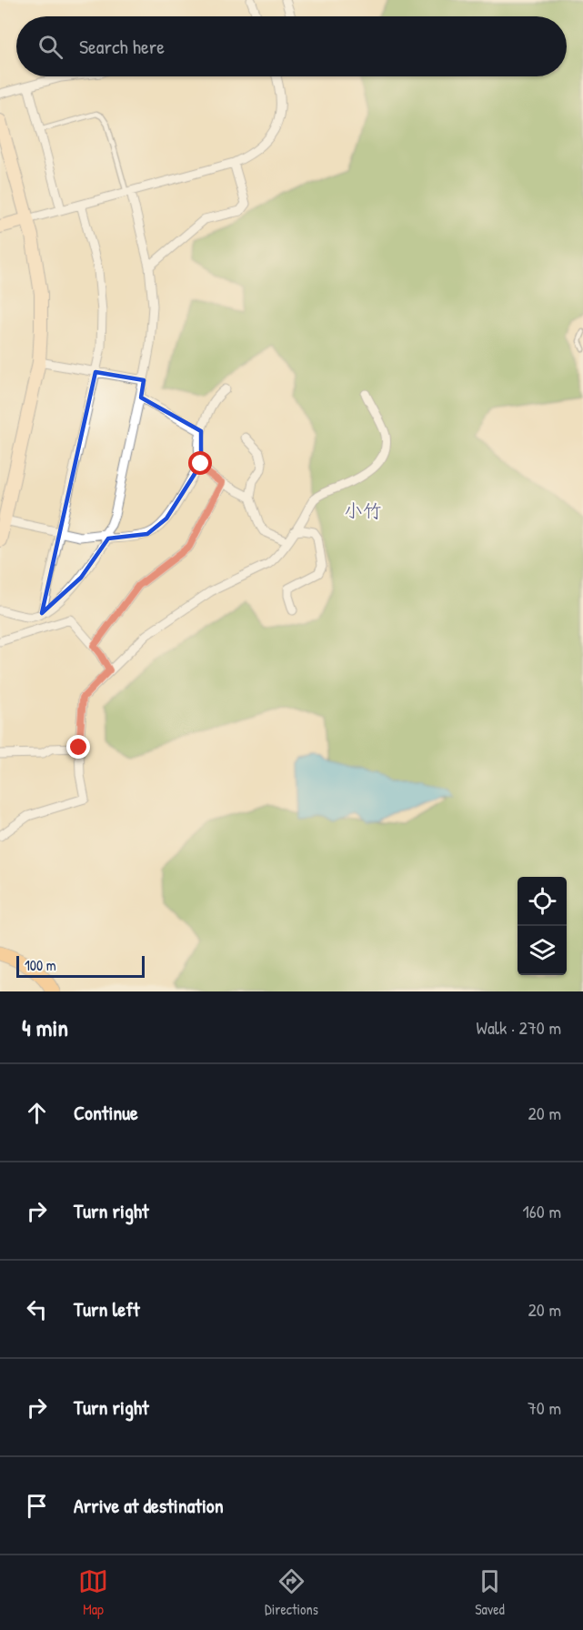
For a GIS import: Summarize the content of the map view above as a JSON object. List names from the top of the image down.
{
  "districts": ["小竹"],
  "scale_bar": "100 m",
  "page": {
    "search": "Search here",
    "scale": "100 m",
    "heading": ["4 min", "Walk · 270 m"],
    "list": [
      ["Continue", "20 m"],
      ["Turn right", "160 m"],
      ["Turn left", "20 m"],
      ["Turn right", "70 m"],
      "Arrive at destination"
    ],
    "nav": ["Map", "Directions", "Saved"]
  }
}
